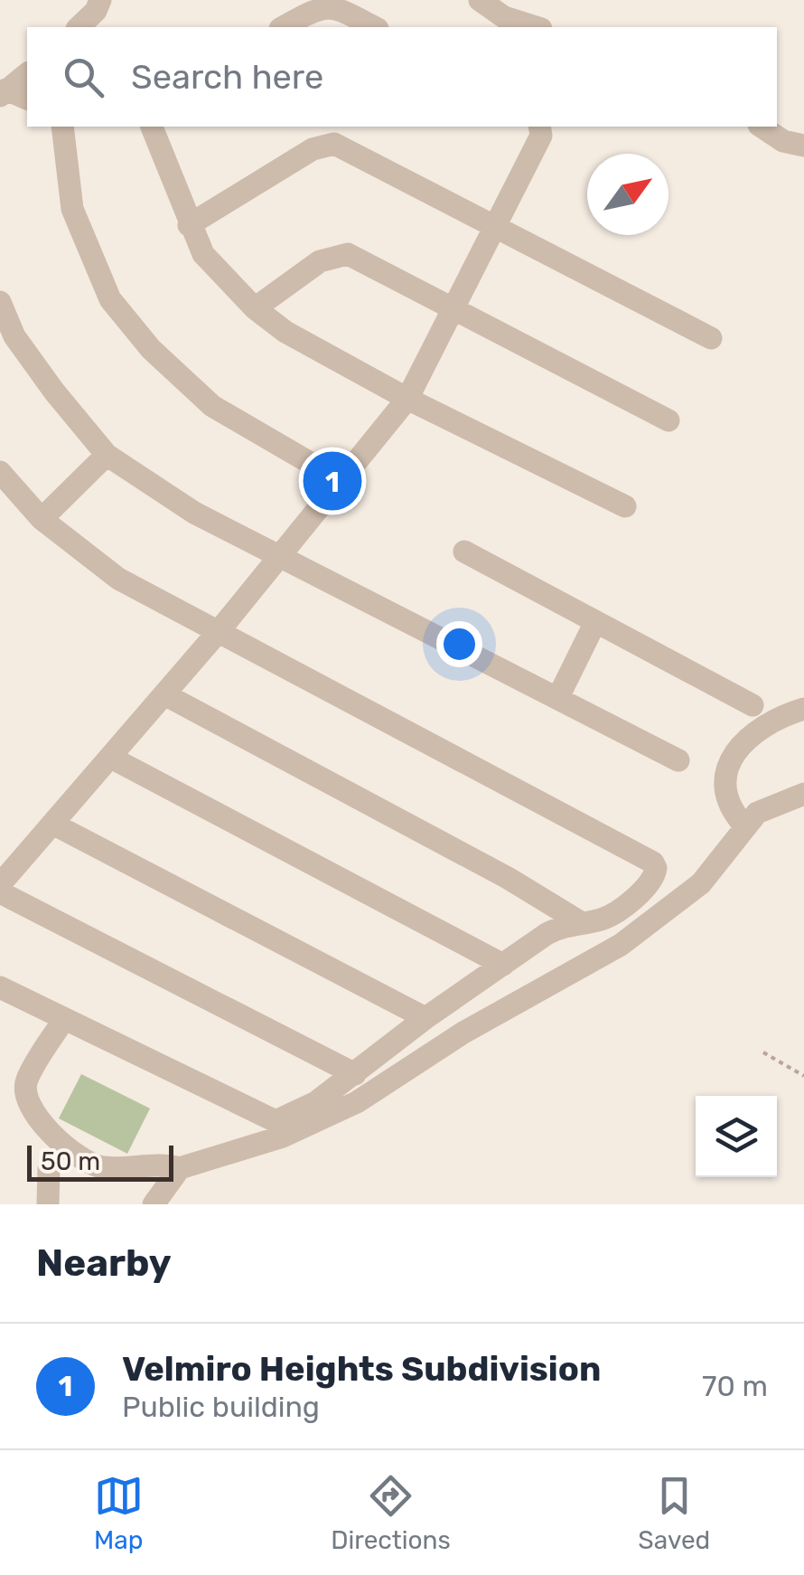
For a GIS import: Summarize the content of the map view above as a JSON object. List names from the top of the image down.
{
  "scale_bar": "50 m",
  "north": "top right",
  "page": {
    "search": "Search here",
    "pins": "1",
    "scale": "50 m",
    "heading": "Nearby",
    "list": [
      {
        "mark": "1",
        "name": "Velmiro Heights Subdivision",
        "note": "Public building",
        "value": "70 m"
      }
    ],
    "nav": ["Map", "Directions", "Saved"]
  }
}
